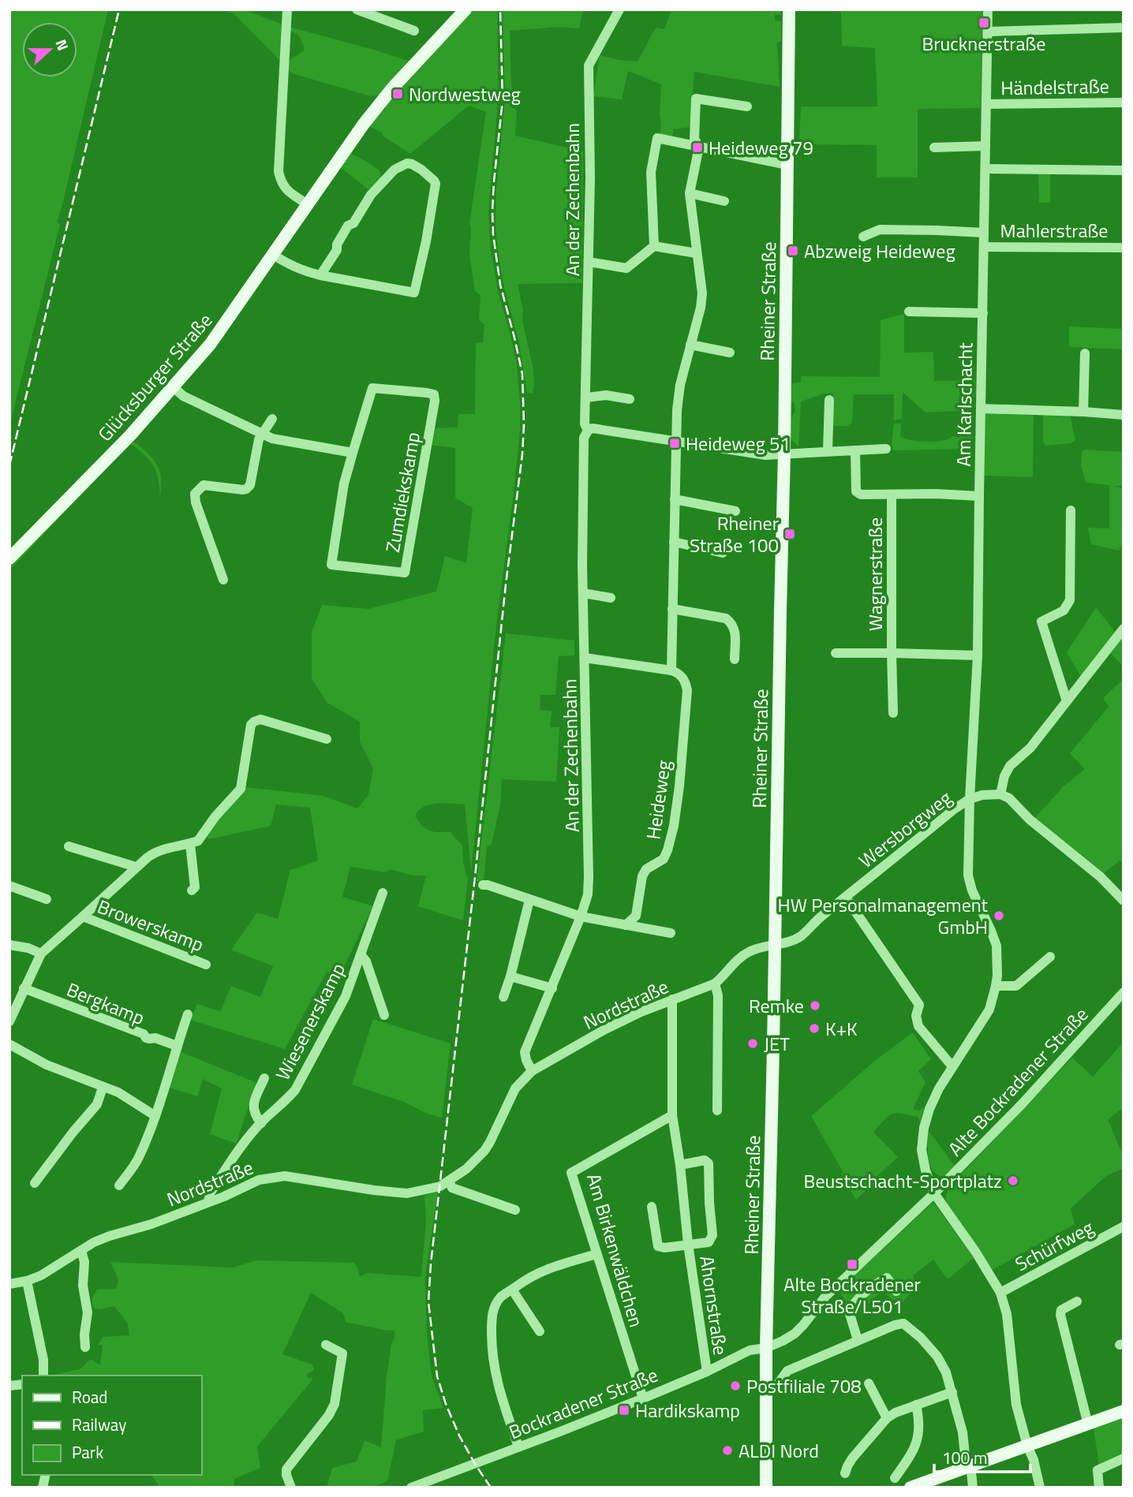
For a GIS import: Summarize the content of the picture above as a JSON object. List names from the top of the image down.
{
  "streets": {
    "main road": ["Rheiner Straße", "Glücksburger Straße"],
    "street": [
      "Händelstraße",
      "An der Zechenbahn",
      "Mahlerstraße",
      "Am Karlschacht",
      "Zumdiekskamp",
      "Wagnerstraße",
      "Heideweg",
      "Wersborgweg",
      "Browerskamp",
      "Bergkamp",
      "Nordstraße",
      "Wiesenerskamp",
      "Alte Bockradener Straße",
      "Schürfweg",
      "Am Birkenwäldchen",
      "Ahornstraße",
      "Bockradener Straße"
    ]
  },
  "crossings": [
    ["Händelstraße", "Am Karlschacht"],
    ["An der Zechenbahn", "Nordstraße"],
    ["Mahlerstraße", "Am Karlschacht"],
    ["Rheiner Straße", "Wersborgweg"],
    ["Rheiner Straße", "Nordstraße"],
    ["Rheiner Straße", "Alte Bockradener Straße"],
    ["Rheiner Straße", "Bockradener Straße"],
    ["Am Karlschacht", "Wagnerstraße"],
    ["Am Karlschacht", "Wersborgweg"],
    ["Am Karlschacht", "Alte Bockradener Straße"],
    ["Am Karlschacht", "Schürfweg"],
    ["Wersborgweg", "Nordstraße"],
    ["Browerskamp", "Bergkamp"],
    ["Nordstraße", "Wiesenerskamp"],
    ["Alte Bockradener Straße", "Bockradener Straße"],
    ["Am Birkenwäldchen", "Ahornstraße"],
    ["Am Birkenwäldchen", "Bockradener Straße"],
    ["Ahornstraße", "Bockradener Straße"]
  ],
  "places": {
    "transit": [
      "Brucknerstraße",
      "Nordwestweg",
      "Heideweg 79",
      "Abzweig Heideweg",
      "Heideweg 51",
      "Rheiner Straße 100",
      "Alte Bockradener Straße/L501",
      "Hardikskamp"
    ],
    "other": [
      "HW Personalmanagement GmbH",
      "Remke",
      "K+K",
      "JET",
      "Beustschacht-Sportplatz",
      "Postfiliale 708",
      "ALDI Nord"
    ]
  },
  "legend": ["Road", "Railway", "Park"],
  "scale_bar": "100 m",
  "north": "right"
}
